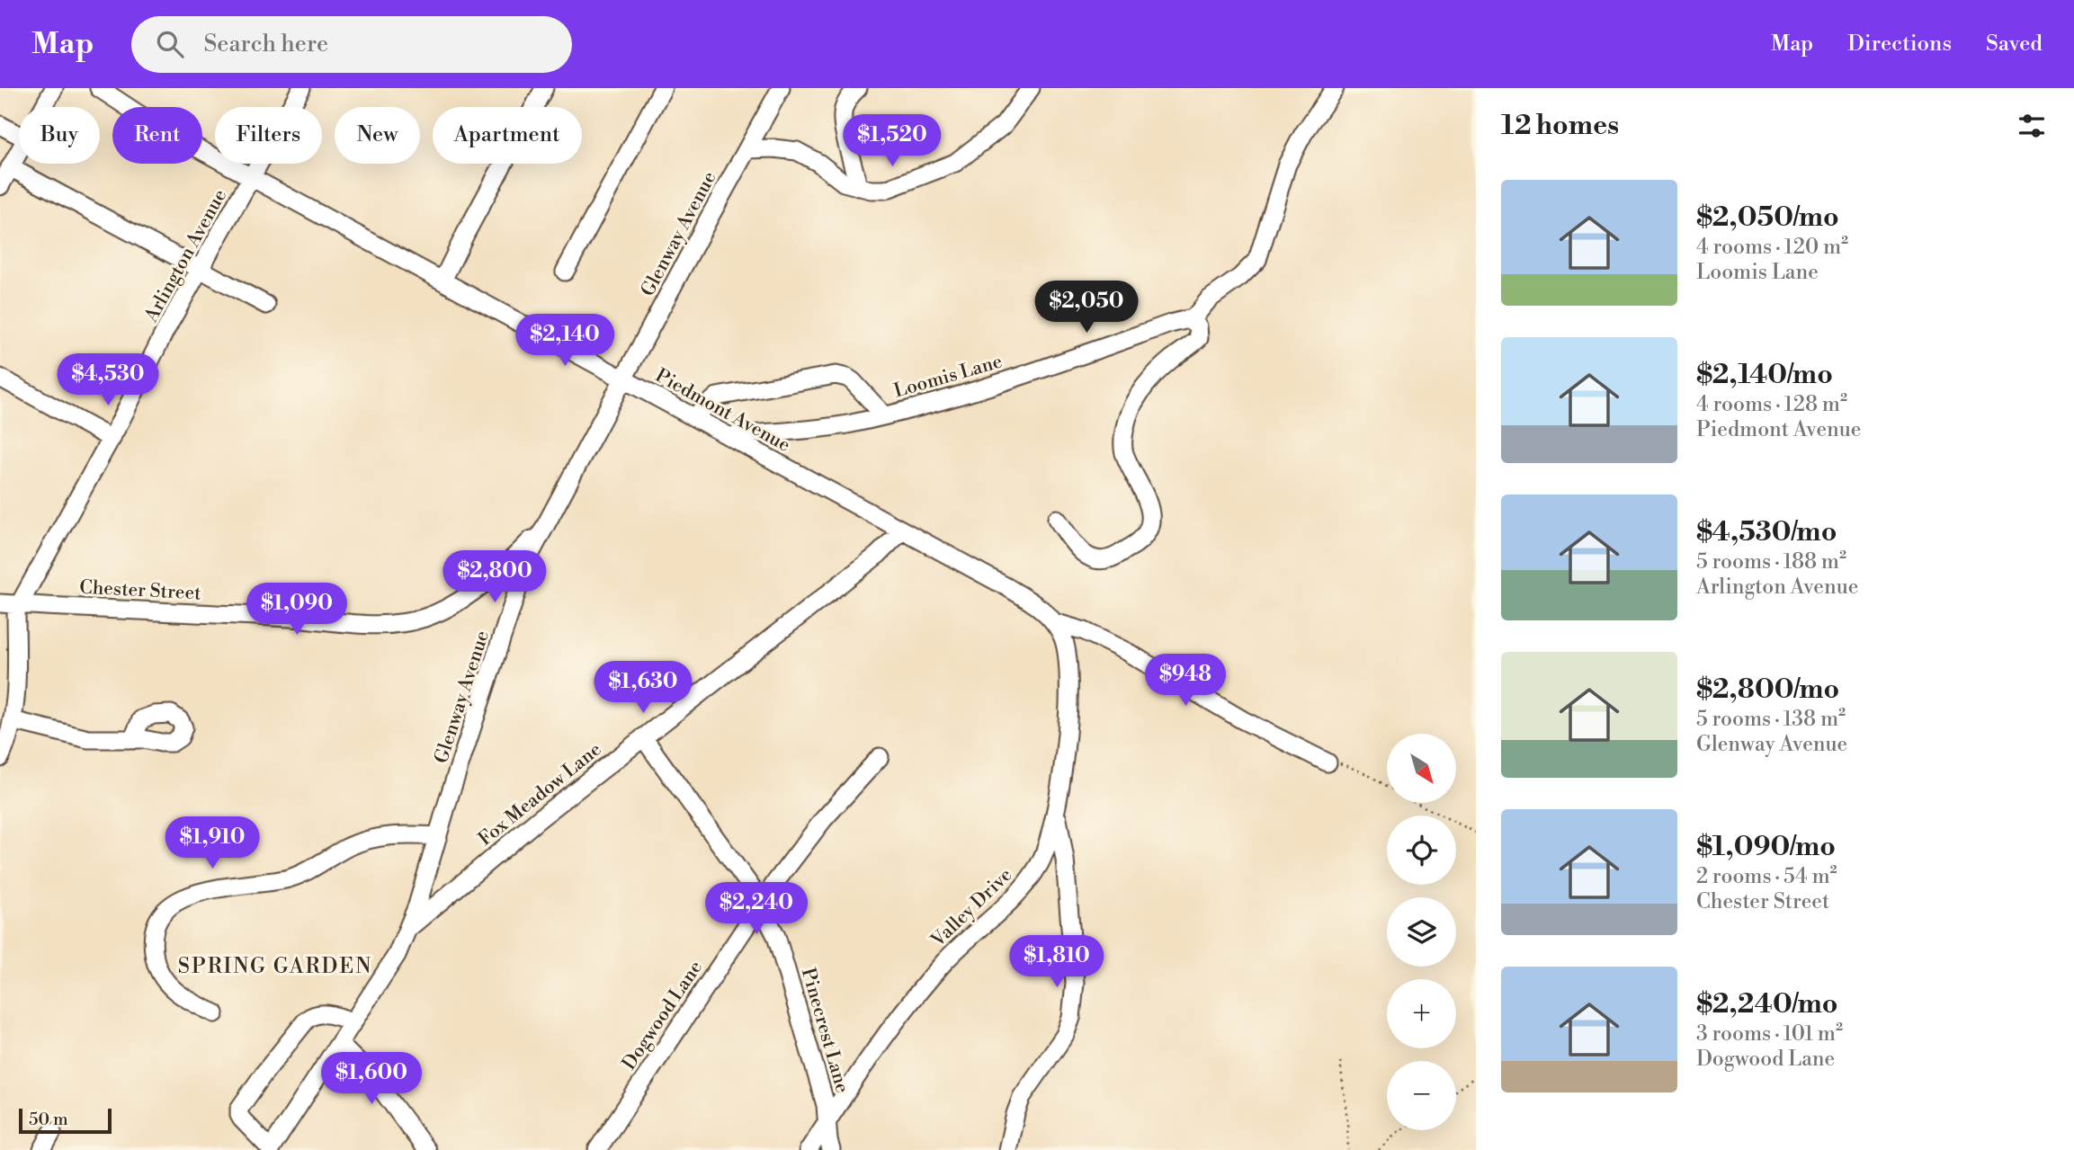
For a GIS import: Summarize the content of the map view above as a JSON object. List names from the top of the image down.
{
  "streets": {
    "street": [
      "Glenway Avenue",
      "Arlington Avenue",
      "Loomis Lane",
      "Piedmont Avenue",
      "Chester Street",
      "Fox Meadow Lane",
      "Valley Drive",
      "Dogwood Lane",
      "Pinecrest Lane"
    ]
  },
  "crossings": [
    ["Glenway Avenue", "Piedmont Avenue"],
    ["Glenway Avenue", "Chester Street"],
    ["Glenway Avenue", "Fox Meadow Lane"],
    ["Arlington Avenue", "Piedmont Avenue"],
    ["Arlington Avenue", "Chester Street"],
    ["Loomis Lane", "Piedmont Avenue"],
    ["Piedmont Avenue", "Fox Meadow Lane"],
    ["Piedmont Avenue", "Valley Drive"],
    ["Fox Meadow Lane", "Pinecrest Lane"],
    ["Valley Drive", "Pinecrest Lane"],
    ["Dogwood Lane", "Pinecrest Lane"]
  ],
  "districts": ["SPRING GARDEN"],
  "scale_bar": "50 m",
  "north": "bottom right",
  "page": {
    "header": "Map",
    "search": "Search here",
    "nav": ["Map", "Directions", "Saved"],
    "heading": "12 homes",
    "chip": [
      "Buy",
      "Rent",
      "Filters",
      "New",
      "Apartment"
    ],
    "price": [
      "$1,520",
      "$2,050",
      "$2,140",
      "$4,530",
      "$2,800",
      "$1,090",
      "$948",
      "$1,630",
      "$1,910",
      "$2,240",
      "$1,810",
      "$1,600"
    ],
    "list": [
      {
        "name": "$2,050/mo",
        "note": "4 rooms · 120 m² · Loomis Lane"
      },
      {
        "name": "$2,140/mo",
        "note": "4 rooms · 128 m² · Piedmont Avenue"
      },
      {
        "name": "$4,530/mo",
        "note": "5 rooms · 188 m² · Arlington Avenue"
      },
      {
        "name": "$2,800/mo",
        "note": "5 rooms · 138 m² · Glenway Avenue"
      },
      {
        "name": "$1,090/mo",
        "note": "2 rooms · 54 m² · Chester Street"
      },
      {
        "name": "$2,240/mo",
        "note": "3 rooms · 101 m² · Dogwood Lane"
      }
    ],
    "map_buttons": ["+", "−"],
    "scale": "50 m"
  }
}
